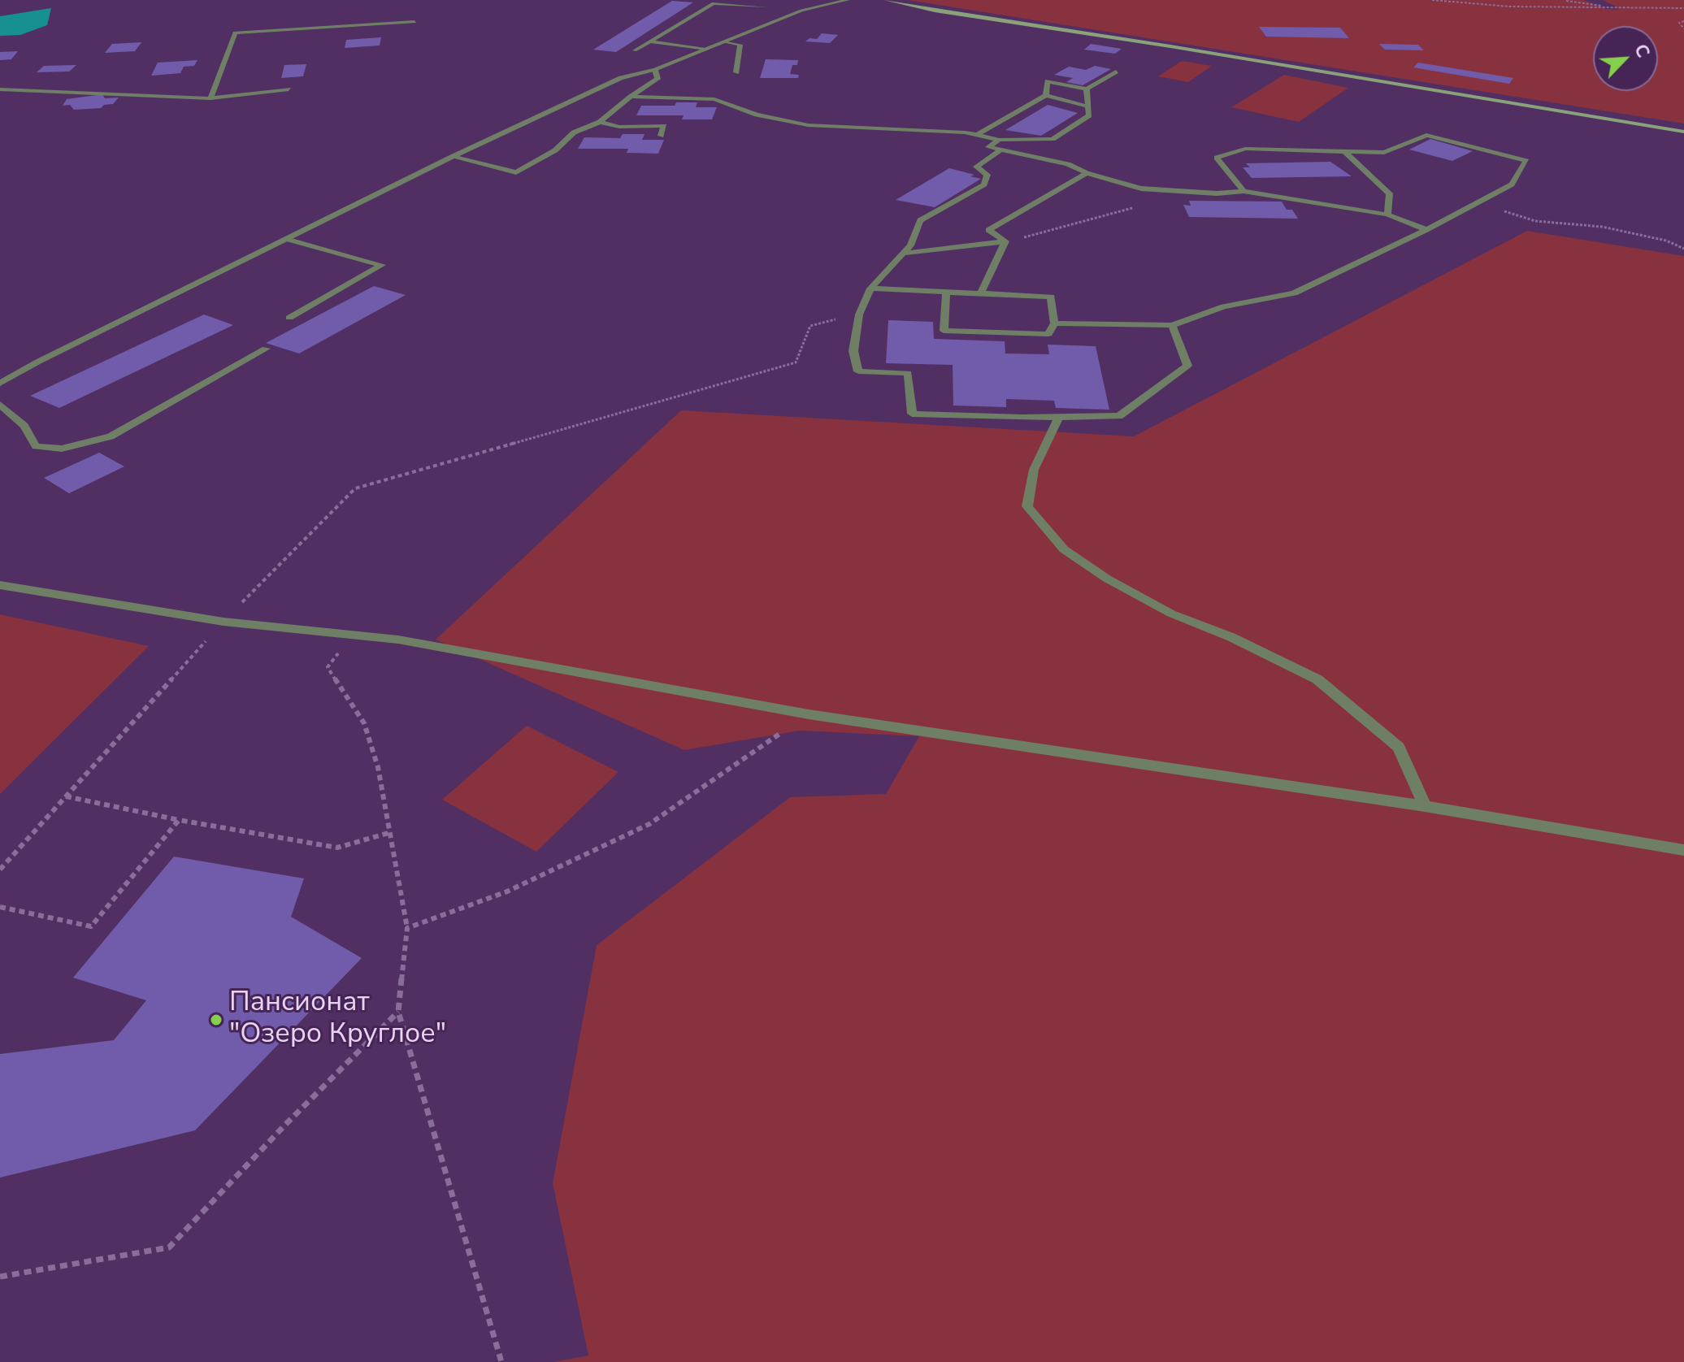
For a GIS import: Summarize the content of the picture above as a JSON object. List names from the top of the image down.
{
  "places": ["Пансионат \"Озеро Круглое\""],
  "north": "top right"
}
